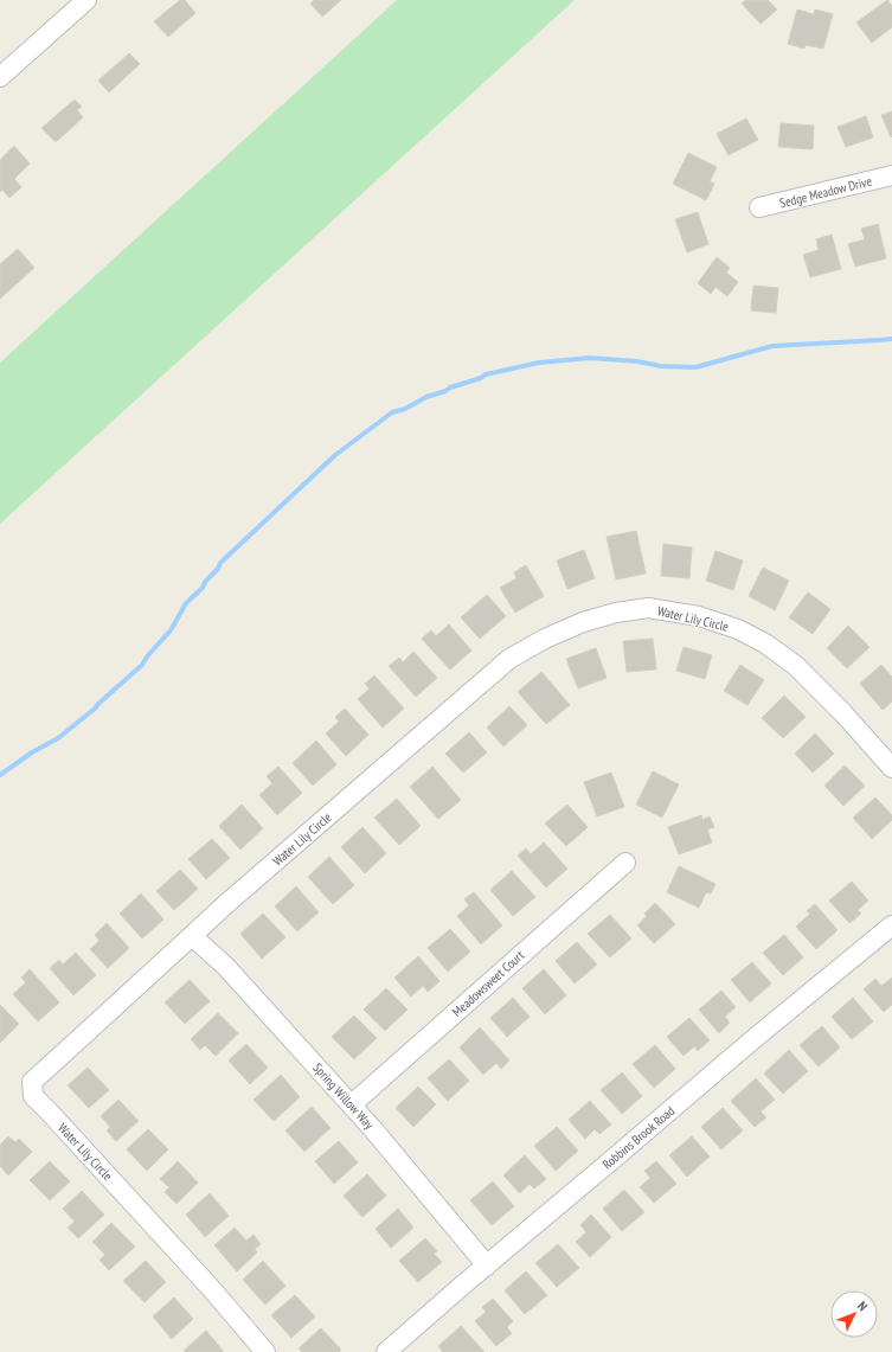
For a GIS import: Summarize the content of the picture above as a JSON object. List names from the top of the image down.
{
  "streets": {
    "street": [
      "Sedge Meadow Drive",
      "Water Lily Circle",
      "Meadowsweet Court",
      "Spring Willow Way",
      "Robbins Brook Road"
    ]
  },
  "crossings": [
    ["Water Lily Circle", "Spring Willow Way"],
    ["Meadowsweet Court", "Spring Willow Way"],
    ["Spring Willow Way", "Robbins Brook Road"]
  ],
  "north": "top right"
}
